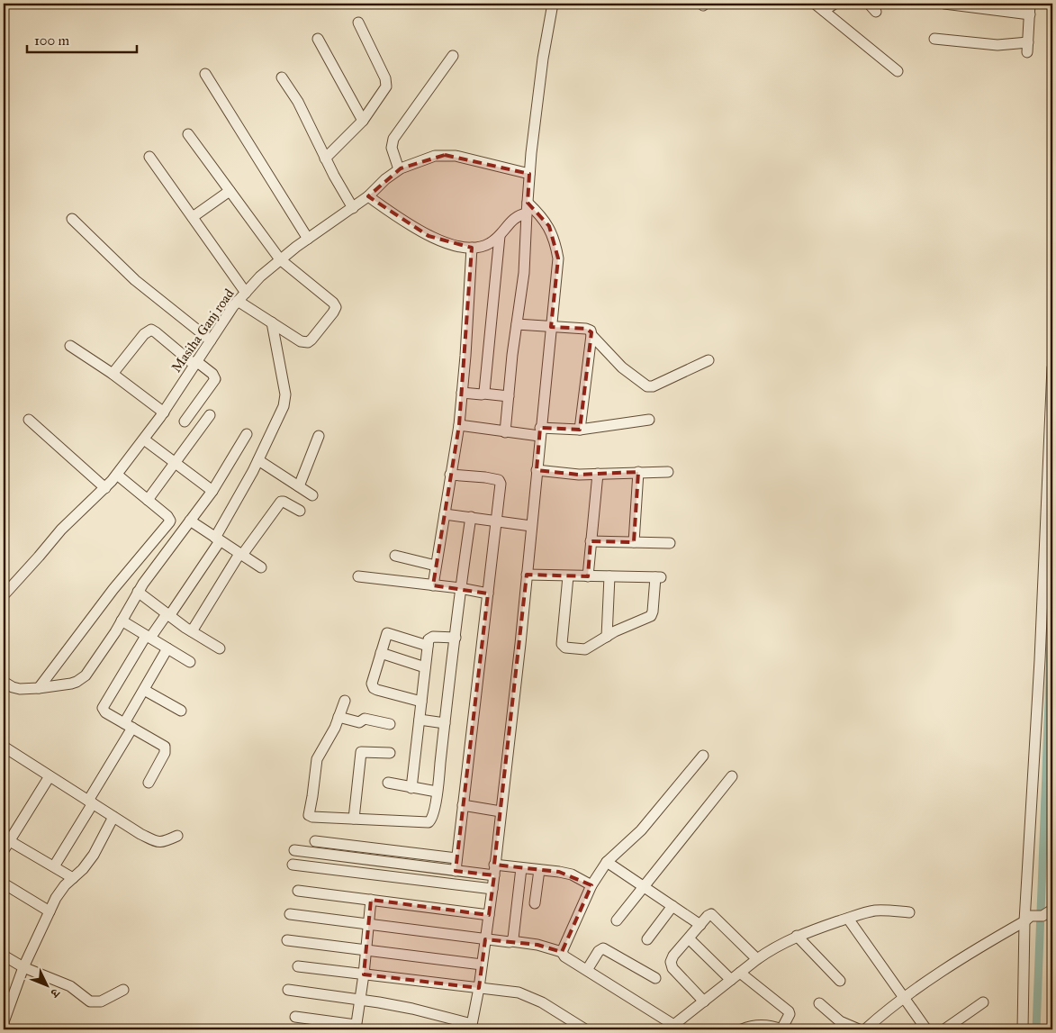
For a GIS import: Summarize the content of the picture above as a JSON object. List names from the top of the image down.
{
  "streets": {
    "street": ["Masiha Ganj road"]
  },
  "scale_bar": "100 m",
  "north": "bottom right"
}
